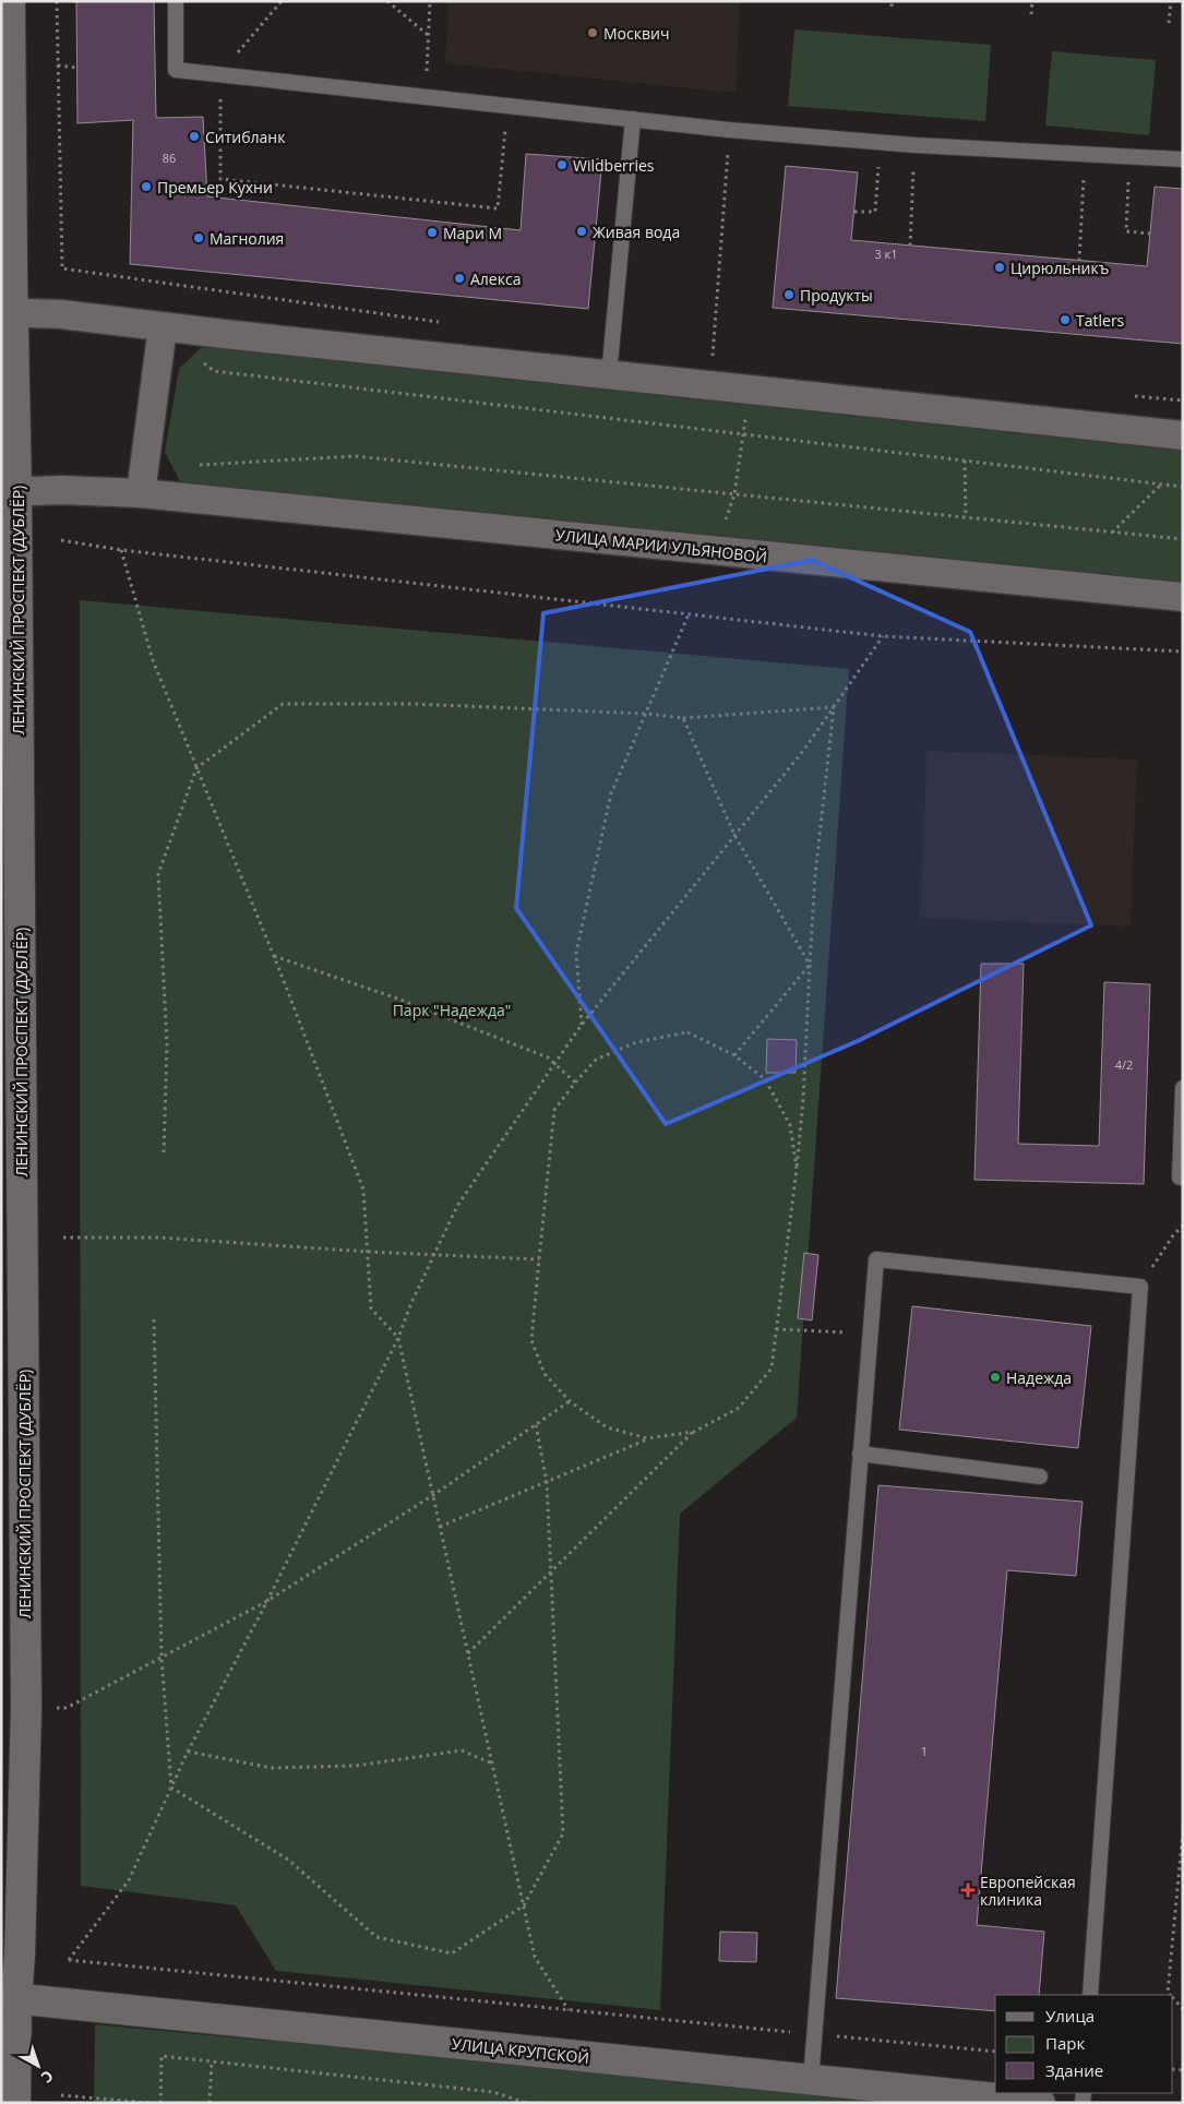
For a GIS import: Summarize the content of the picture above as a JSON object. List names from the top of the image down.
{
  "streets": {
    "street": ["УЛИЦА МАРИИ УЛЬЯНОВОЙ", "ЛЕНИНСКИЙ ПРОСПЕКТ (ДУБЛЁР)", "УЛИЦА КРУПСКОЙ"]
  },
  "crossings": [
    ["УЛИЦА МАРИИ УЛЬЯНОВОЙ", "ЛЕНИНСКИЙ ПРОСПЕКТ (ДУБЛЁР)"],
    ["ЛЕНИНСКИЙ ПРОСПЕКТ (ДУБЛЁР)", "УЛИЦА КРУПСКОЙ"]
  ],
  "parks": ["Парк \"Надежда\""],
  "places": {
    "other": [
      "Москвич",
      "Ситибланк",
      "Wildberries",
      "Премьер Кухни",
      "Живая вода",
      "Мари М",
      "Магнолия",
      "Цирюльникъ",
      "Алекса",
      "Продукты",
      "Tatlers",
      "Надежда"
    ],
    "health": ["Европейская клиника"]
  },
  "house_numbers": [
    "86",
    "3 к1",
    "4/2",
    "1"
  ],
  "legend": ["Улица", "Парк", "Здание"],
  "north": "bottom right"
}
